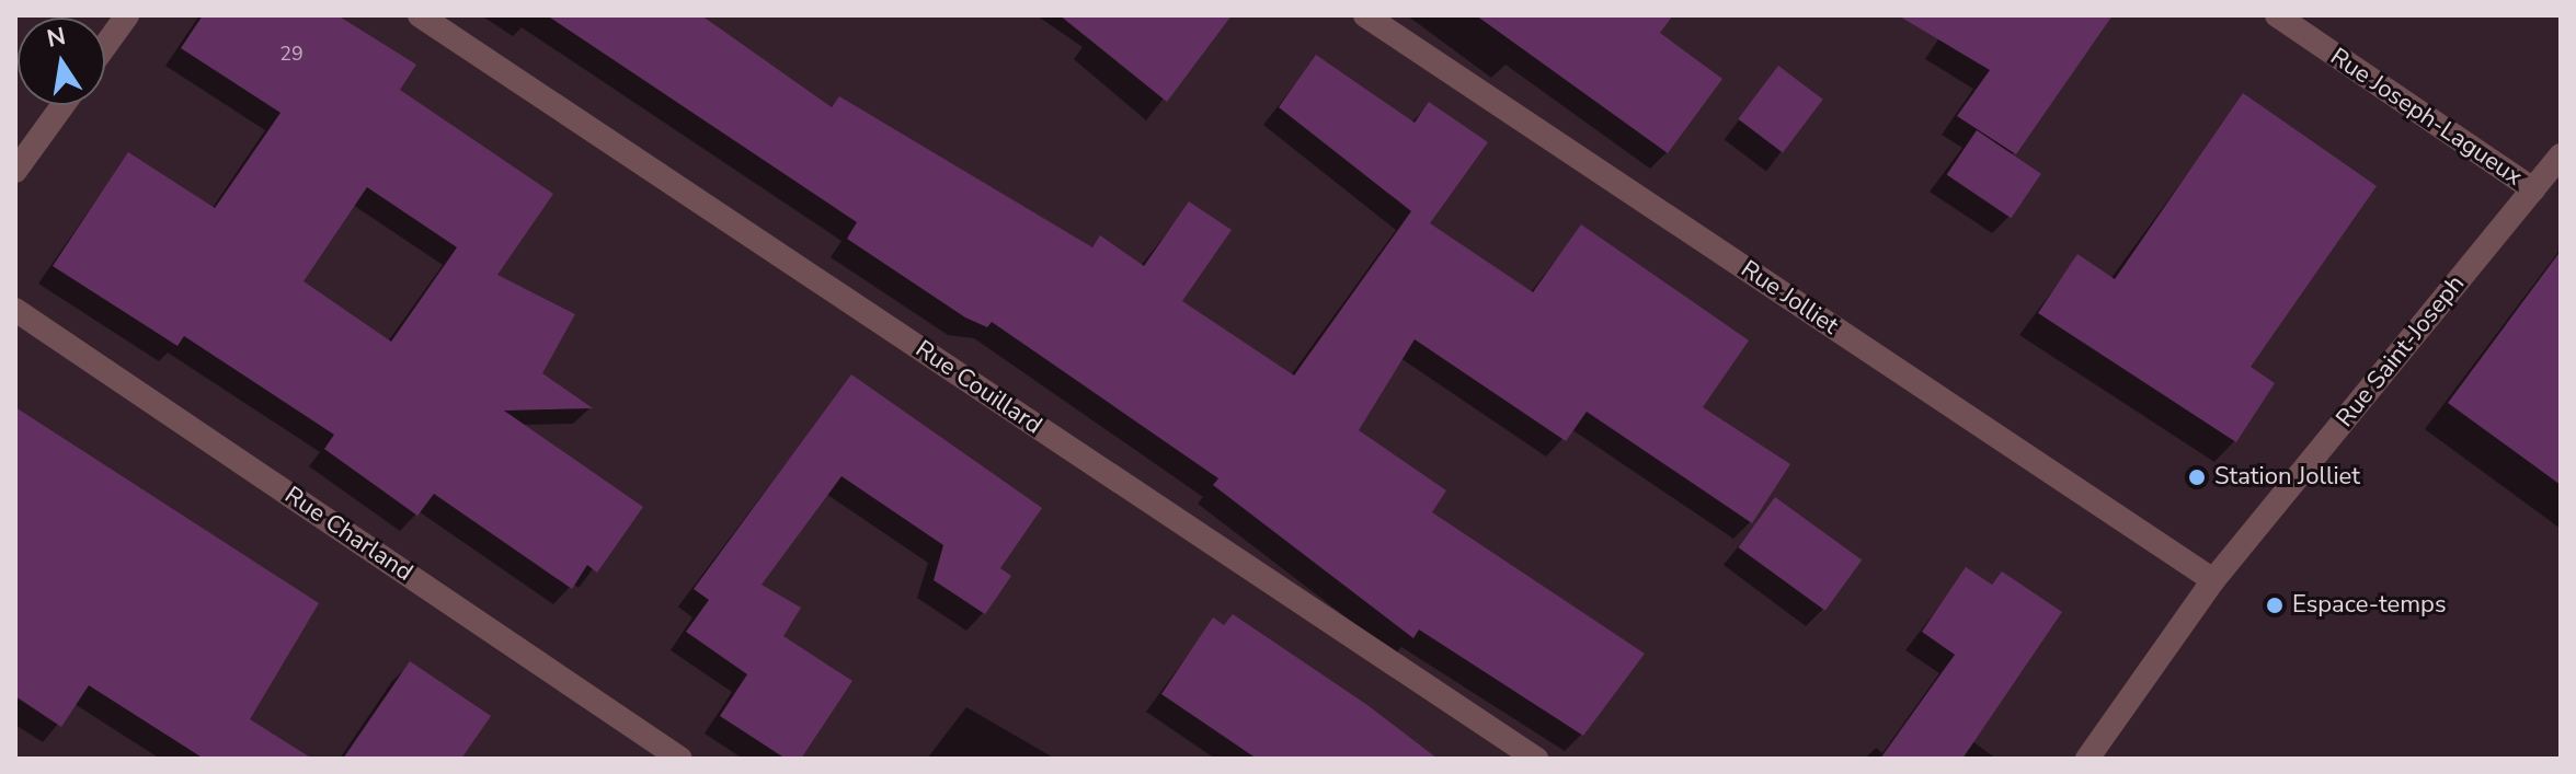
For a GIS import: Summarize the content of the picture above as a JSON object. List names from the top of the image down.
{
  "streets": {
    "street": [
      "Rue Joseph-Lagueux",
      "Rue Jolliet",
      "Rue Saint-Joseph",
      "Rue Couillard",
      "Rue Charland"
    ]
  },
  "crossings": [
    ["Rue Joseph-Lagueux", "Rue Saint-Joseph"],
    ["Rue Jolliet", "Rue Saint-Joseph"]
  ],
  "places": ["Station Jolliet", "Espace-temps"],
  "house_numbers": ["29"],
  "north": "top"
}
